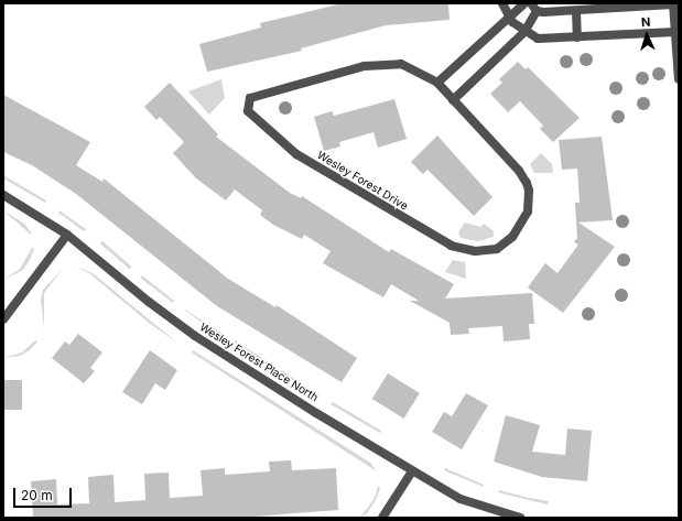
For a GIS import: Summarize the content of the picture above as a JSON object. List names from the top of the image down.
{
  "streets": {
    "street": ["Wesley Forest Drive", "Wesley Forest Place North"]
  },
  "scale_bar": "20 m",
  "north": "top"
}
